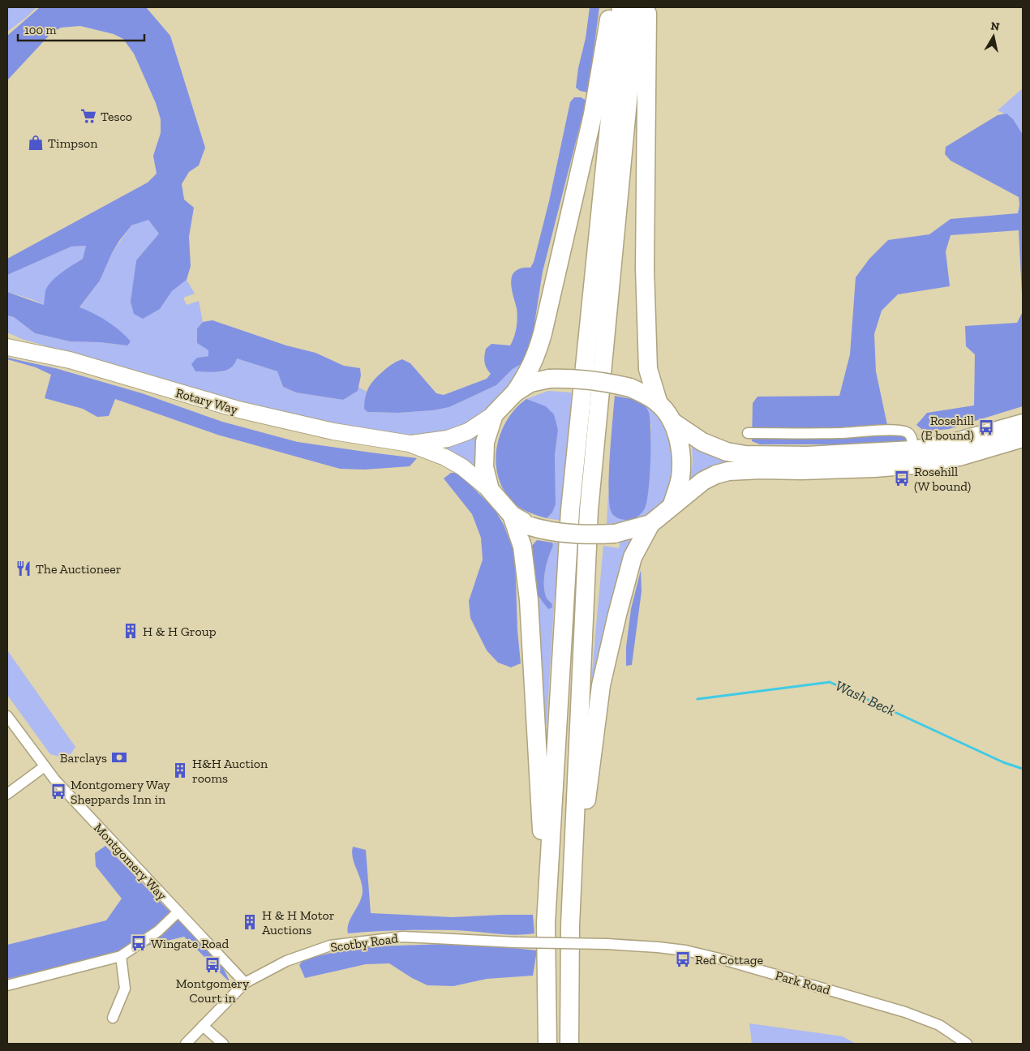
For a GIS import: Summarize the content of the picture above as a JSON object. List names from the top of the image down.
{
  "streets": {
    "main road": ["Rotary Way"],
    "street": ["Montgomery Way", "Scotby Road", "Park Road"]
  },
  "crossings": [
    ["Montgomery Way", "Scotby Road"],
    ["Scotby Road", "Park Road"]
  ],
  "water": ["Wash Beck"],
  "places": {
    "supermarket": ["Tesco"],
    "shop": ["Timpson"],
    "bus stop": [
      "Rosehill (E bound)",
      "Rosehill (W bound)",
      "Montgomery Way Sheppards Inn in",
      "Wingate Road",
      "Red Cottage",
      "Montgomery Court in"
    ],
    "restaurant": ["The Auctioneer"],
    "building": ["H & H Group", "H&H Auction rooms", "H & H Motor Auctions"],
    "bank": ["Barclays"]
  },
  "scale_bar": "100 m",
  "north": "top"
}
